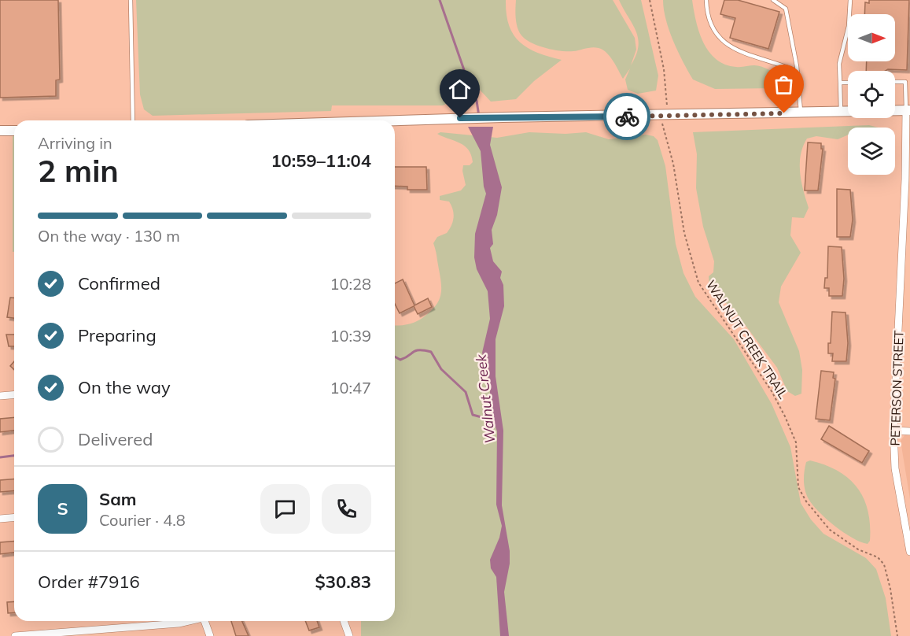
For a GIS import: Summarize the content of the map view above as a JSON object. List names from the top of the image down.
{
  "streets": {
    "street": ["PETERSON STREET"],
    "path": ["WALNUT CREEK TRAIL"]
  },
  "water": ["Walnut Creek"],
  "north": "right",
  "page": {
    "heading": ["2 min", "Arriving in", "10:59–11:04"],
    "panel": [
      "Sam",
      "Courier · 4.8",
      "Order #7916",
      "$30.83"
    ],
    "bar": "On the way · 130 m",
    "list": [
      ["Confirmed", "10:28"],
      ["Preparing", "10:39"],
      ["On the way", "10:47"],
      "Delivered"
    ],
    "round": "S"
  }
}
